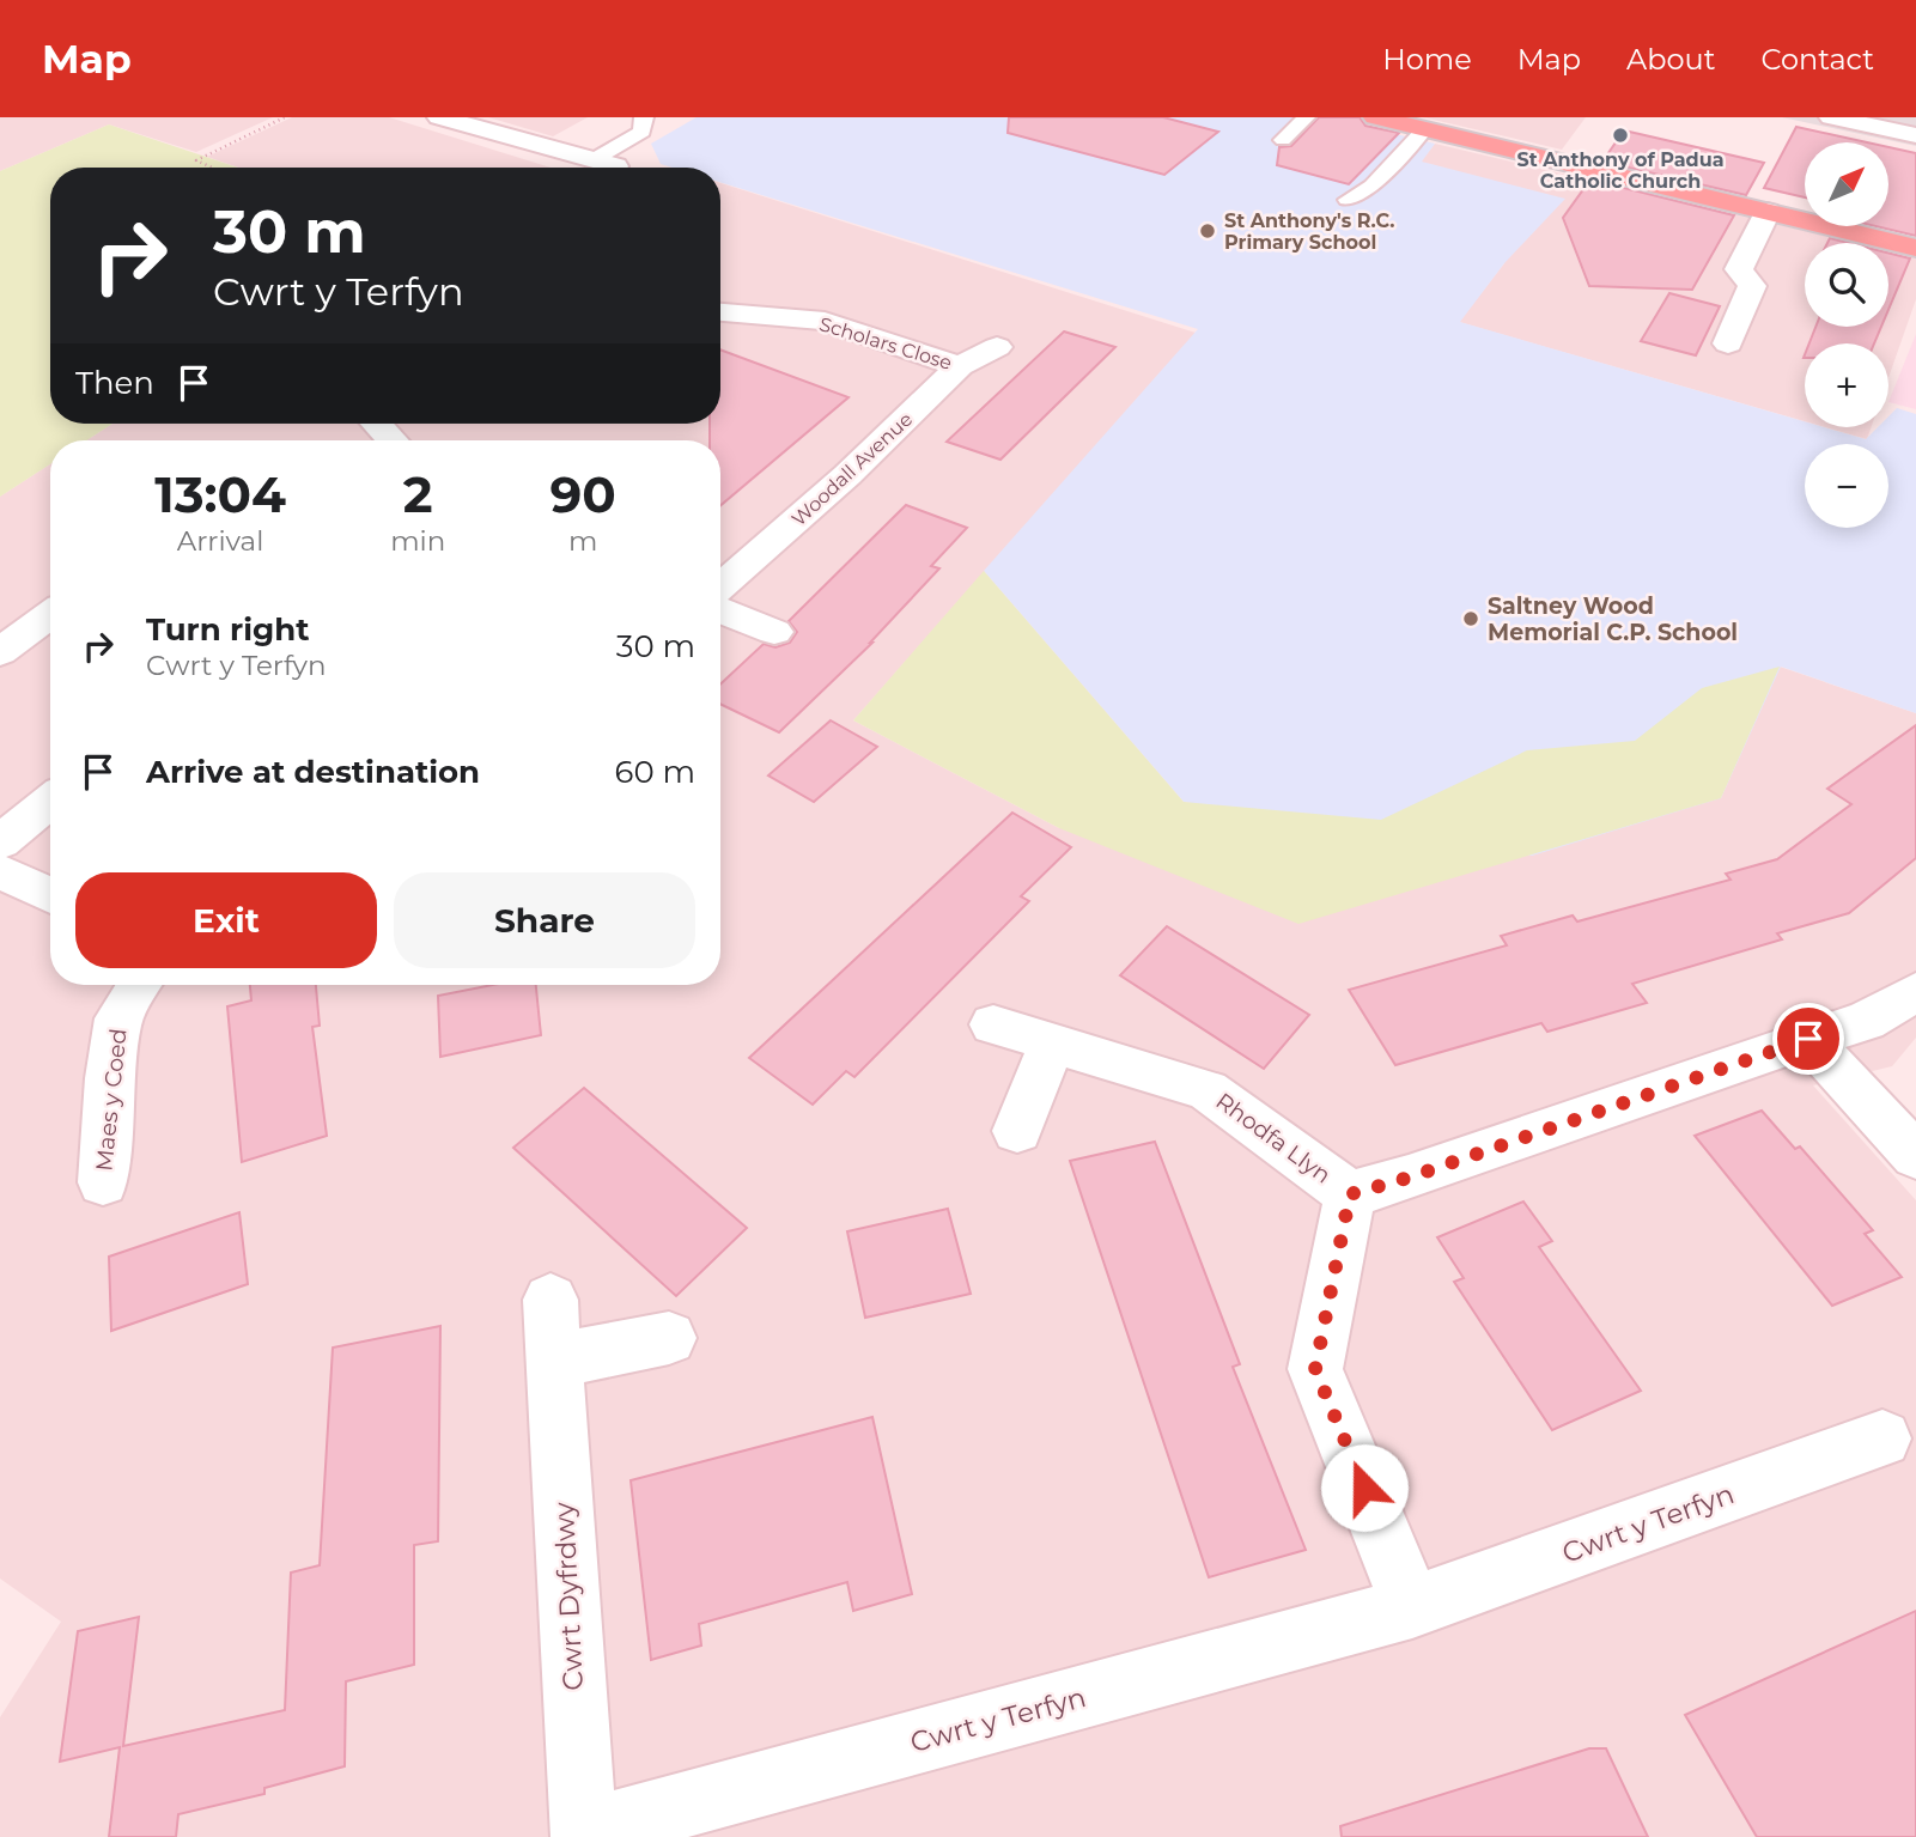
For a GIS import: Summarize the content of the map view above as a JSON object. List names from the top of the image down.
{
  "streets": {
    "street": [
      "Scholars Close",
      "Woodall Avenue",
      "Maes y Coed",
      "Rhodfa Llyn",
      "Cwrt y Terfyn",
      "Cwrt Dyfrdwy"
    ]
  },
  "crossings": [
    ["Scholars Close", "Woodall Avenue"],
    ["Cwrt y Terfyn", "Cwrt Dyfrdwy"]
  ],
  "places": ["St Anthony of Padua Catholic Church", "St Anthony's R.C. Primary School", "Saltney Wood Memorial C.P. School"],
  "north": "top right",
  "page": {
    "header": "Map",
    "nav": [
      "Home",
      "Map",
      "About",
      "Contact"
    ],
    "map_buttons": ["+", "−"],
    "turn": ["30 m", "Cwrt y Terfyn"],
    "then": "Then",
    "eta": [
      "13:04",
      "Arrival",
      "2",
      "min",
      "90",
      "m"
    ],
    "list": [
      {
        "name": "Turn right",
        "note": "Cwrt y Terfyn",
        "value": "30 m"
      },
      {
        "name": "Arrive at destination",
        "value": "60 m"
      }
    ],
    "buttons": ["Exit", "Share"]
  }
}
